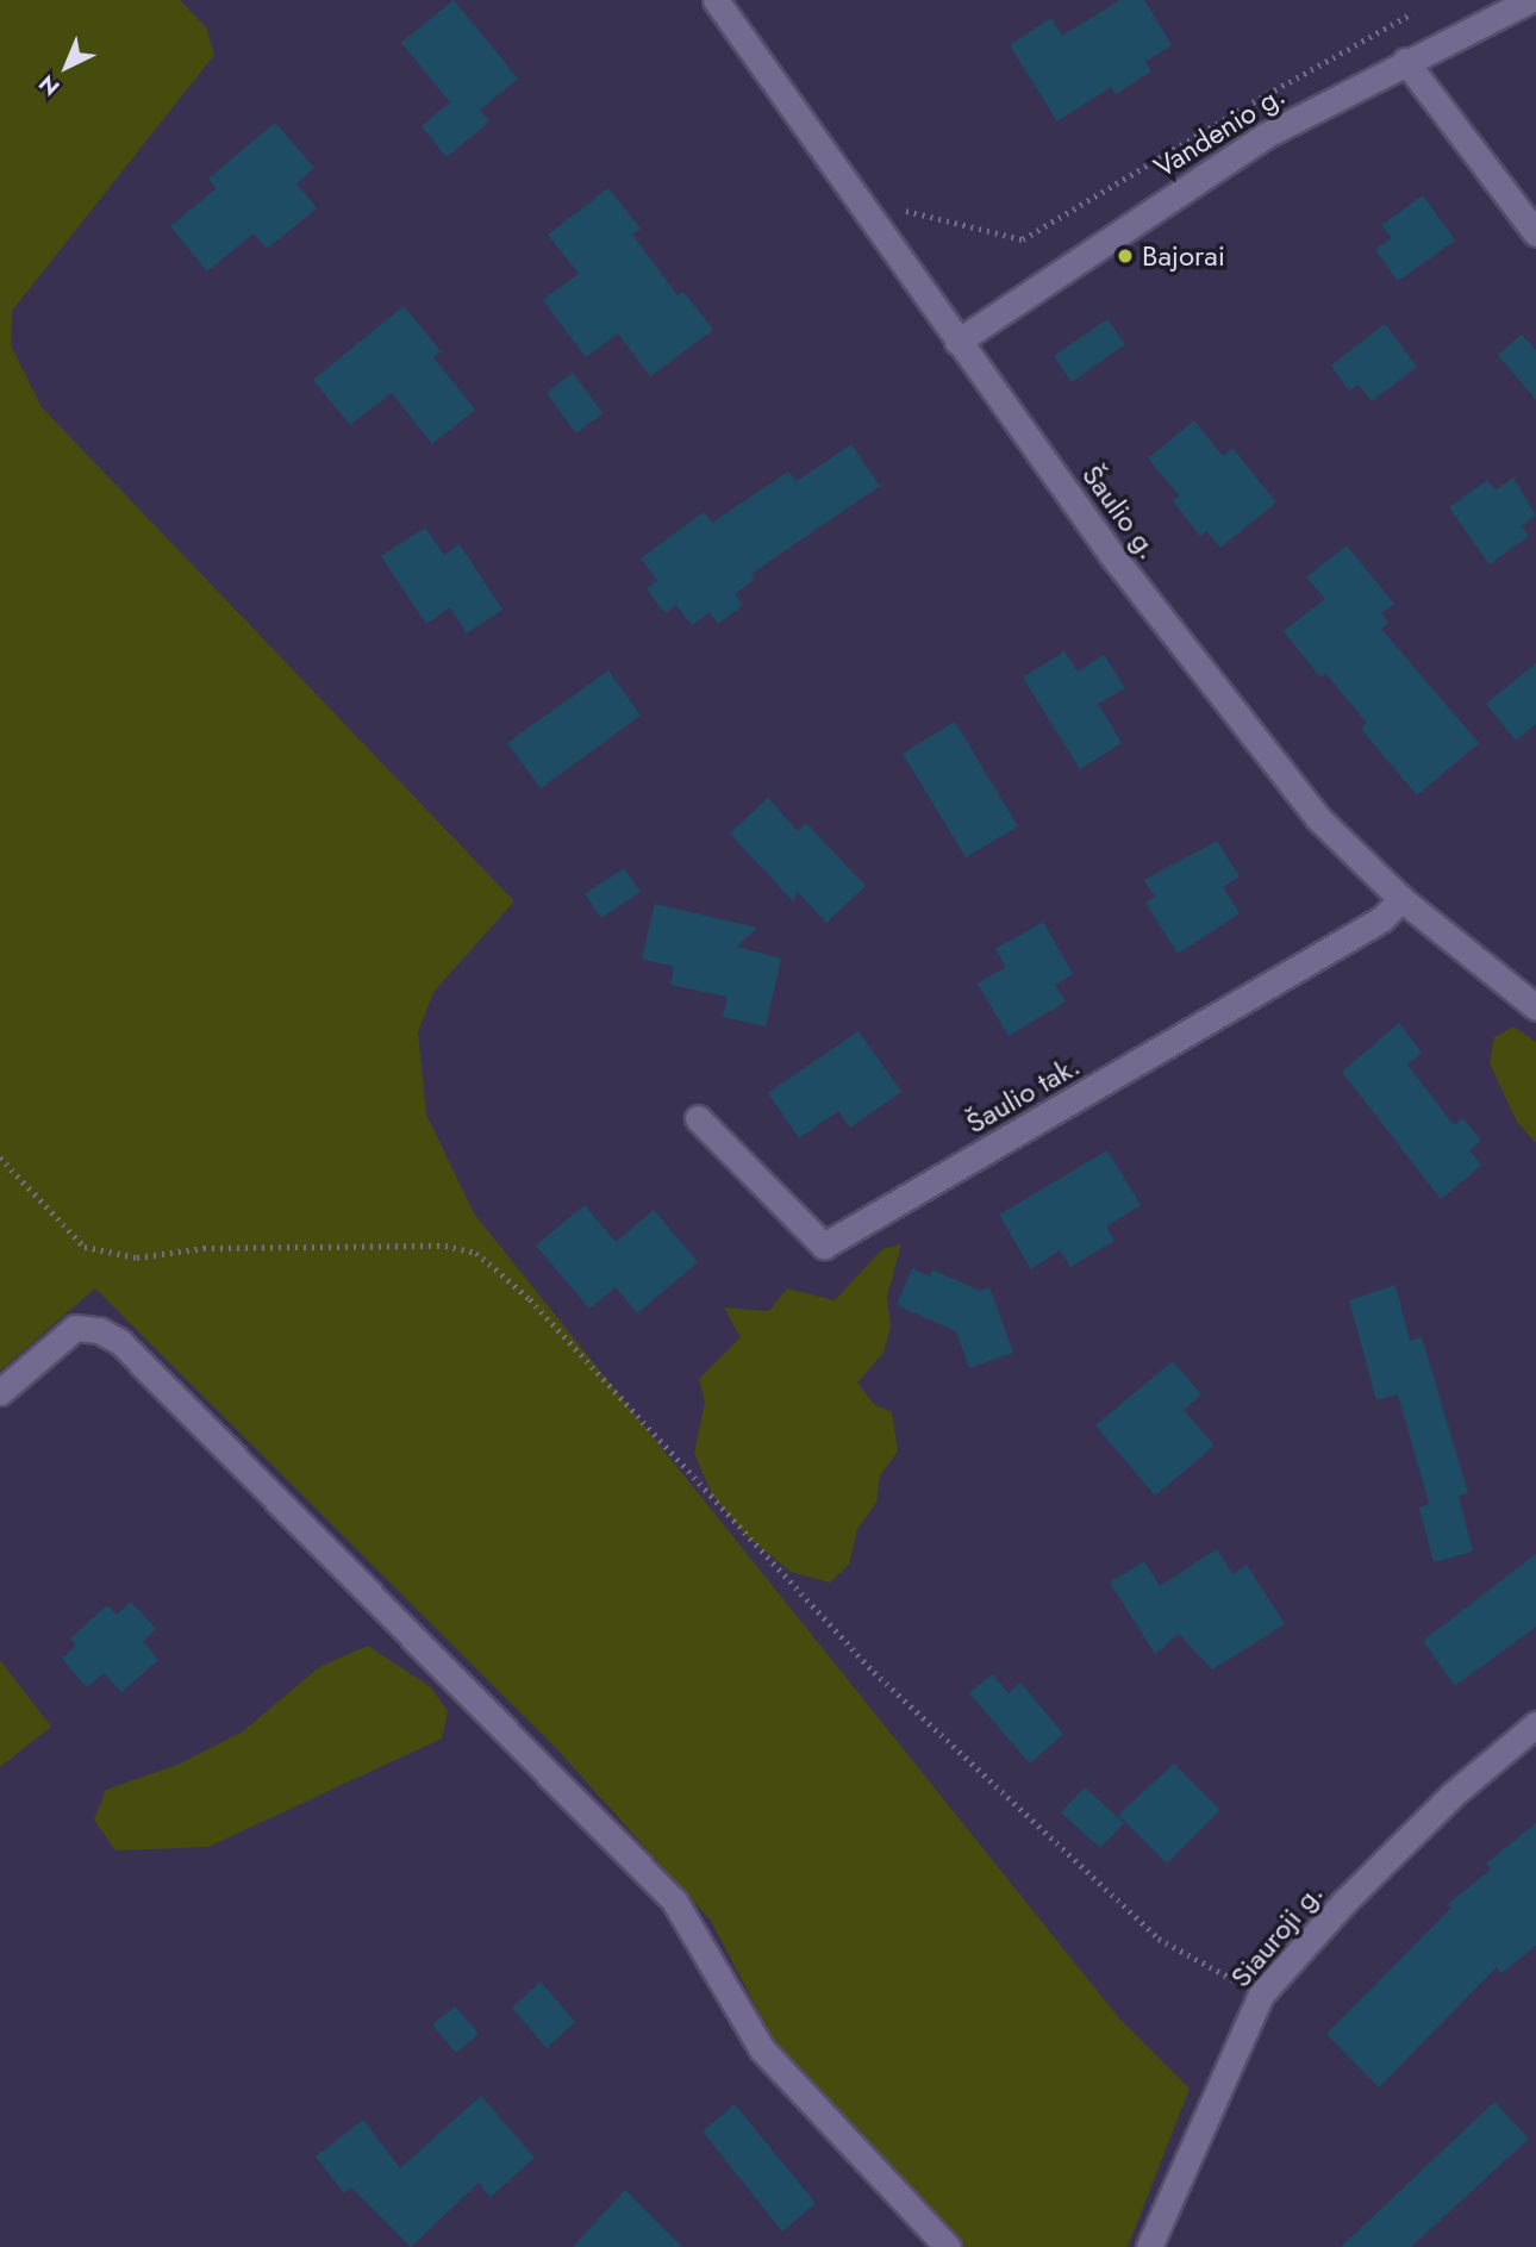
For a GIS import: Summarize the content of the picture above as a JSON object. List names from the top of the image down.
{
  "streets": {
    "street": [
      "Vandenio g.",
      "Šaulio g.",
      "Šaulio tak.",
      "Siauroji g."
    ]
  },
  "crossings": [
    ["Vandenio g.", "Šaulio g."],
    ["Šaulio g.", "Šaulio tak."]
  ],
  "places": ["Bajorai"],
  "north": "bottom left"
}
